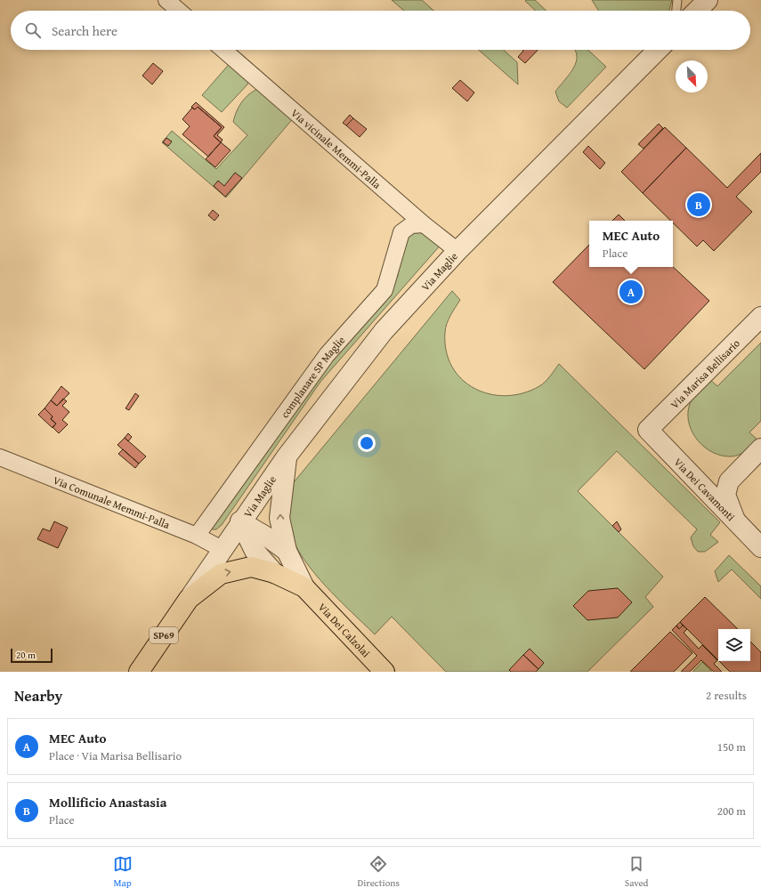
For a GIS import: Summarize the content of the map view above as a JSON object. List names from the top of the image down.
{
  "streets": {
    "main road": ["Via Dei Calzolai", "SP69"],
    "street": [
      "Via vicinale Memmi-Palla",
      "Via Maglie",
      "Via Marisa Bellisario",
      "complanare SP Maglie",
      "Via Dei Cavamonti",
      "Via Comunale Memmi-Palla"
    ]
  },
  "crossings": [
    ["Via vicinale Memmi-Palla", "Via Maglie"],
    ["Via vicinale Memmi-Palla", "complanare SP Maglie"],
    ["Via Maglie", "SP69"],
    ["Via Marisa Bellisario", "Via Dei Cavamonti"],
    ["complanare SP Maglie", "Via Comunale Memmi-Palla"],
    ["Via Comunale Memmi-Palla", "SP69"]
  ],
  "scale_bar": "20 m",
  "north": "bottom right",
  "page": {
    "search": "Search here",
    "pins": ["B", "A"],
    "popup": ["MEC Auto", "Place"],
    "scale": "20 m",
    "heading": ["Nearby", "2 results"],
    "list": [
      {
        "mark": "A",
        "name": "MEC Auto",
        "note": "Place · Via Marisa Bellisario",
        "value": "150 m"
      },
      {
        "mark": "B",
        "name": "Mollificio Anastasia",
        "note": "Place",
        "value": "200 m"
      }
    ],
    "nav": ["Map", "Directions", "Saved"]
  }
}
